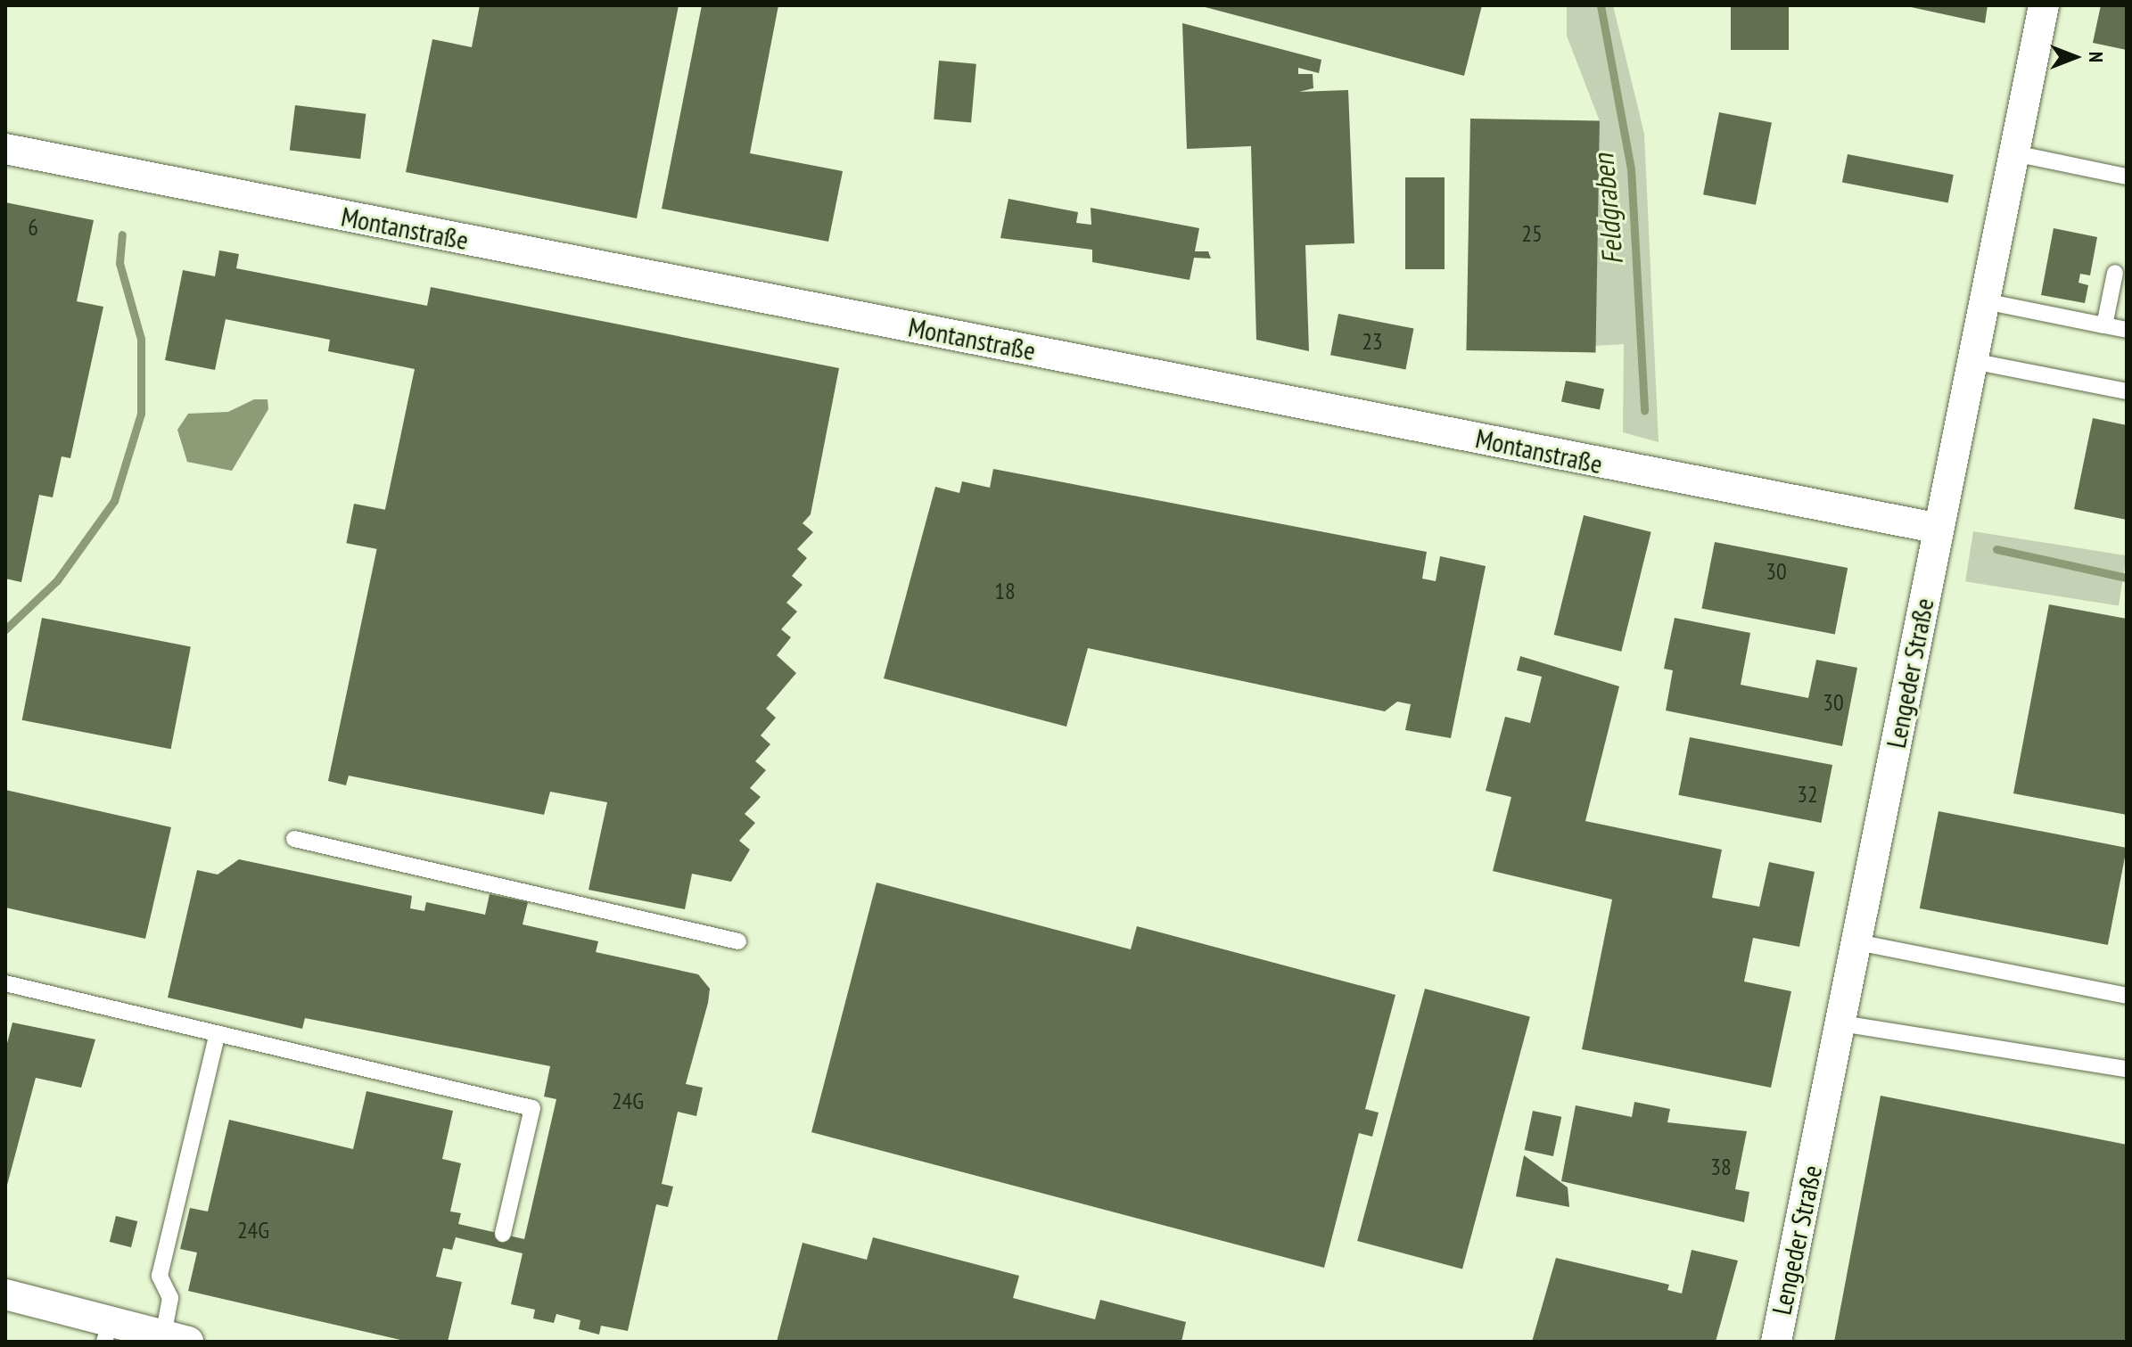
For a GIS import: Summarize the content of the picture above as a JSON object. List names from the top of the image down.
{
  "streets": {
    "street": ["Montanstraße", "Lengeder Straße"]
  },
  "crossings": [
    ["Montanstraße", "Lengeder Straße"]
  ],
  "water": ["Feldgraben"],
  "house_numbers": [
    "6",
    "25",
    "23",
    "30",
    "18",
    "30",
    "32",
    "24G",
    "38",
    "24G"
  ],
  "north": "right"
}
